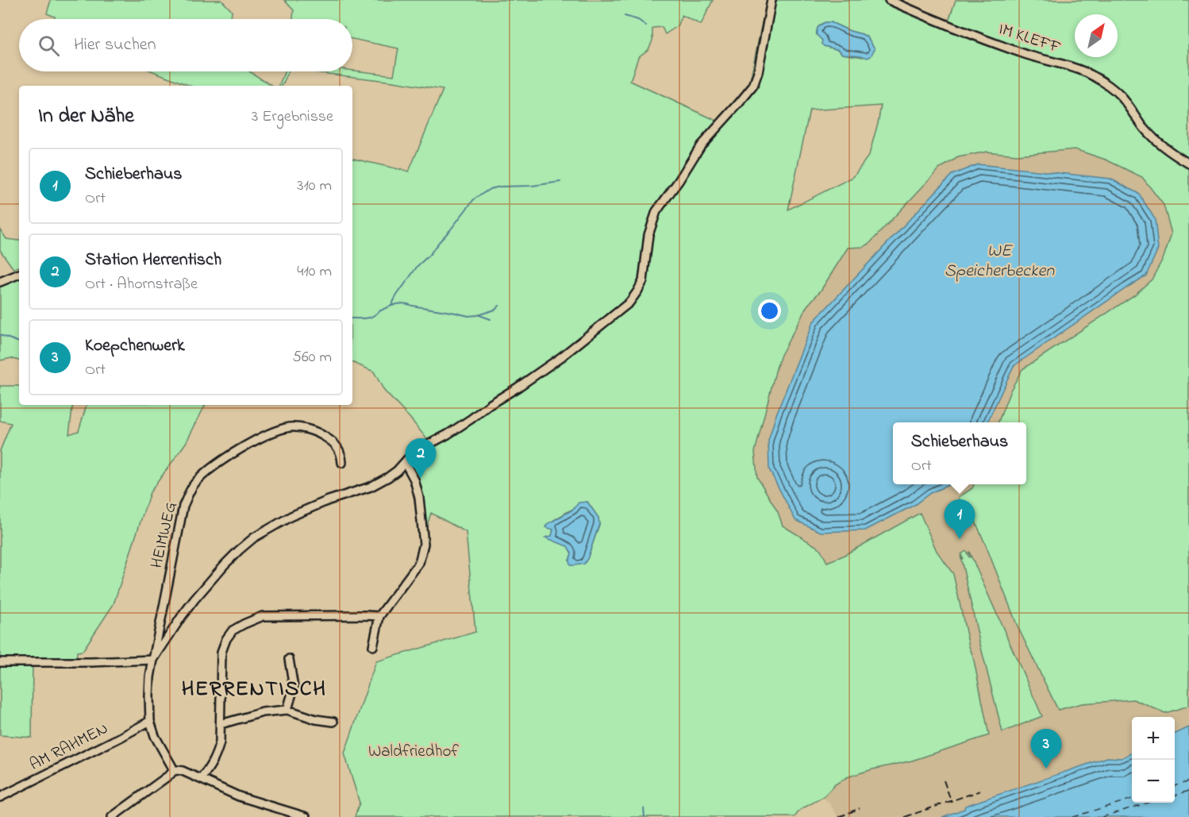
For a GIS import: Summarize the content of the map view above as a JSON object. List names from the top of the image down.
{
  "streets": {
    "street": ["IM KLEFF", "HEIMWEG", "AM RAHMEN"]
  },
  "crossings": [
    ["HEIMWEG", "AM RAHMEN"]
  ],
  "districts": ["HERRENTISCH"],
  "water": ["WE Speicherbecken"],
  "parks": ["Waldfriedhof"],
  "north": "top right",
  "page": {
    "search": "Hier suchen",
    "heading": ["In der Nähe", "3 Ergebnisse"],
    "list": [
      {
        "mark": "1",
        "name": "Schieberhaus",
        "note": "Ort",
        "value": "310 m"
      },
      {
        "mark": "2",
        "name": "Station Herrentisch",
        "note": "Ort · Ahornstraße",
        "value": "410 m"
      },
      {
        "mark": "3",
        "name": "Koepchenwerk",
        "note": "Ort",
        "value": "560 m"
      }
    ],
    "popup": ["Schieberhaus", "Ort"],
    "pins": ["2", "1", "3"],
    "map_buttons": ["+", "−"]
  }
}
